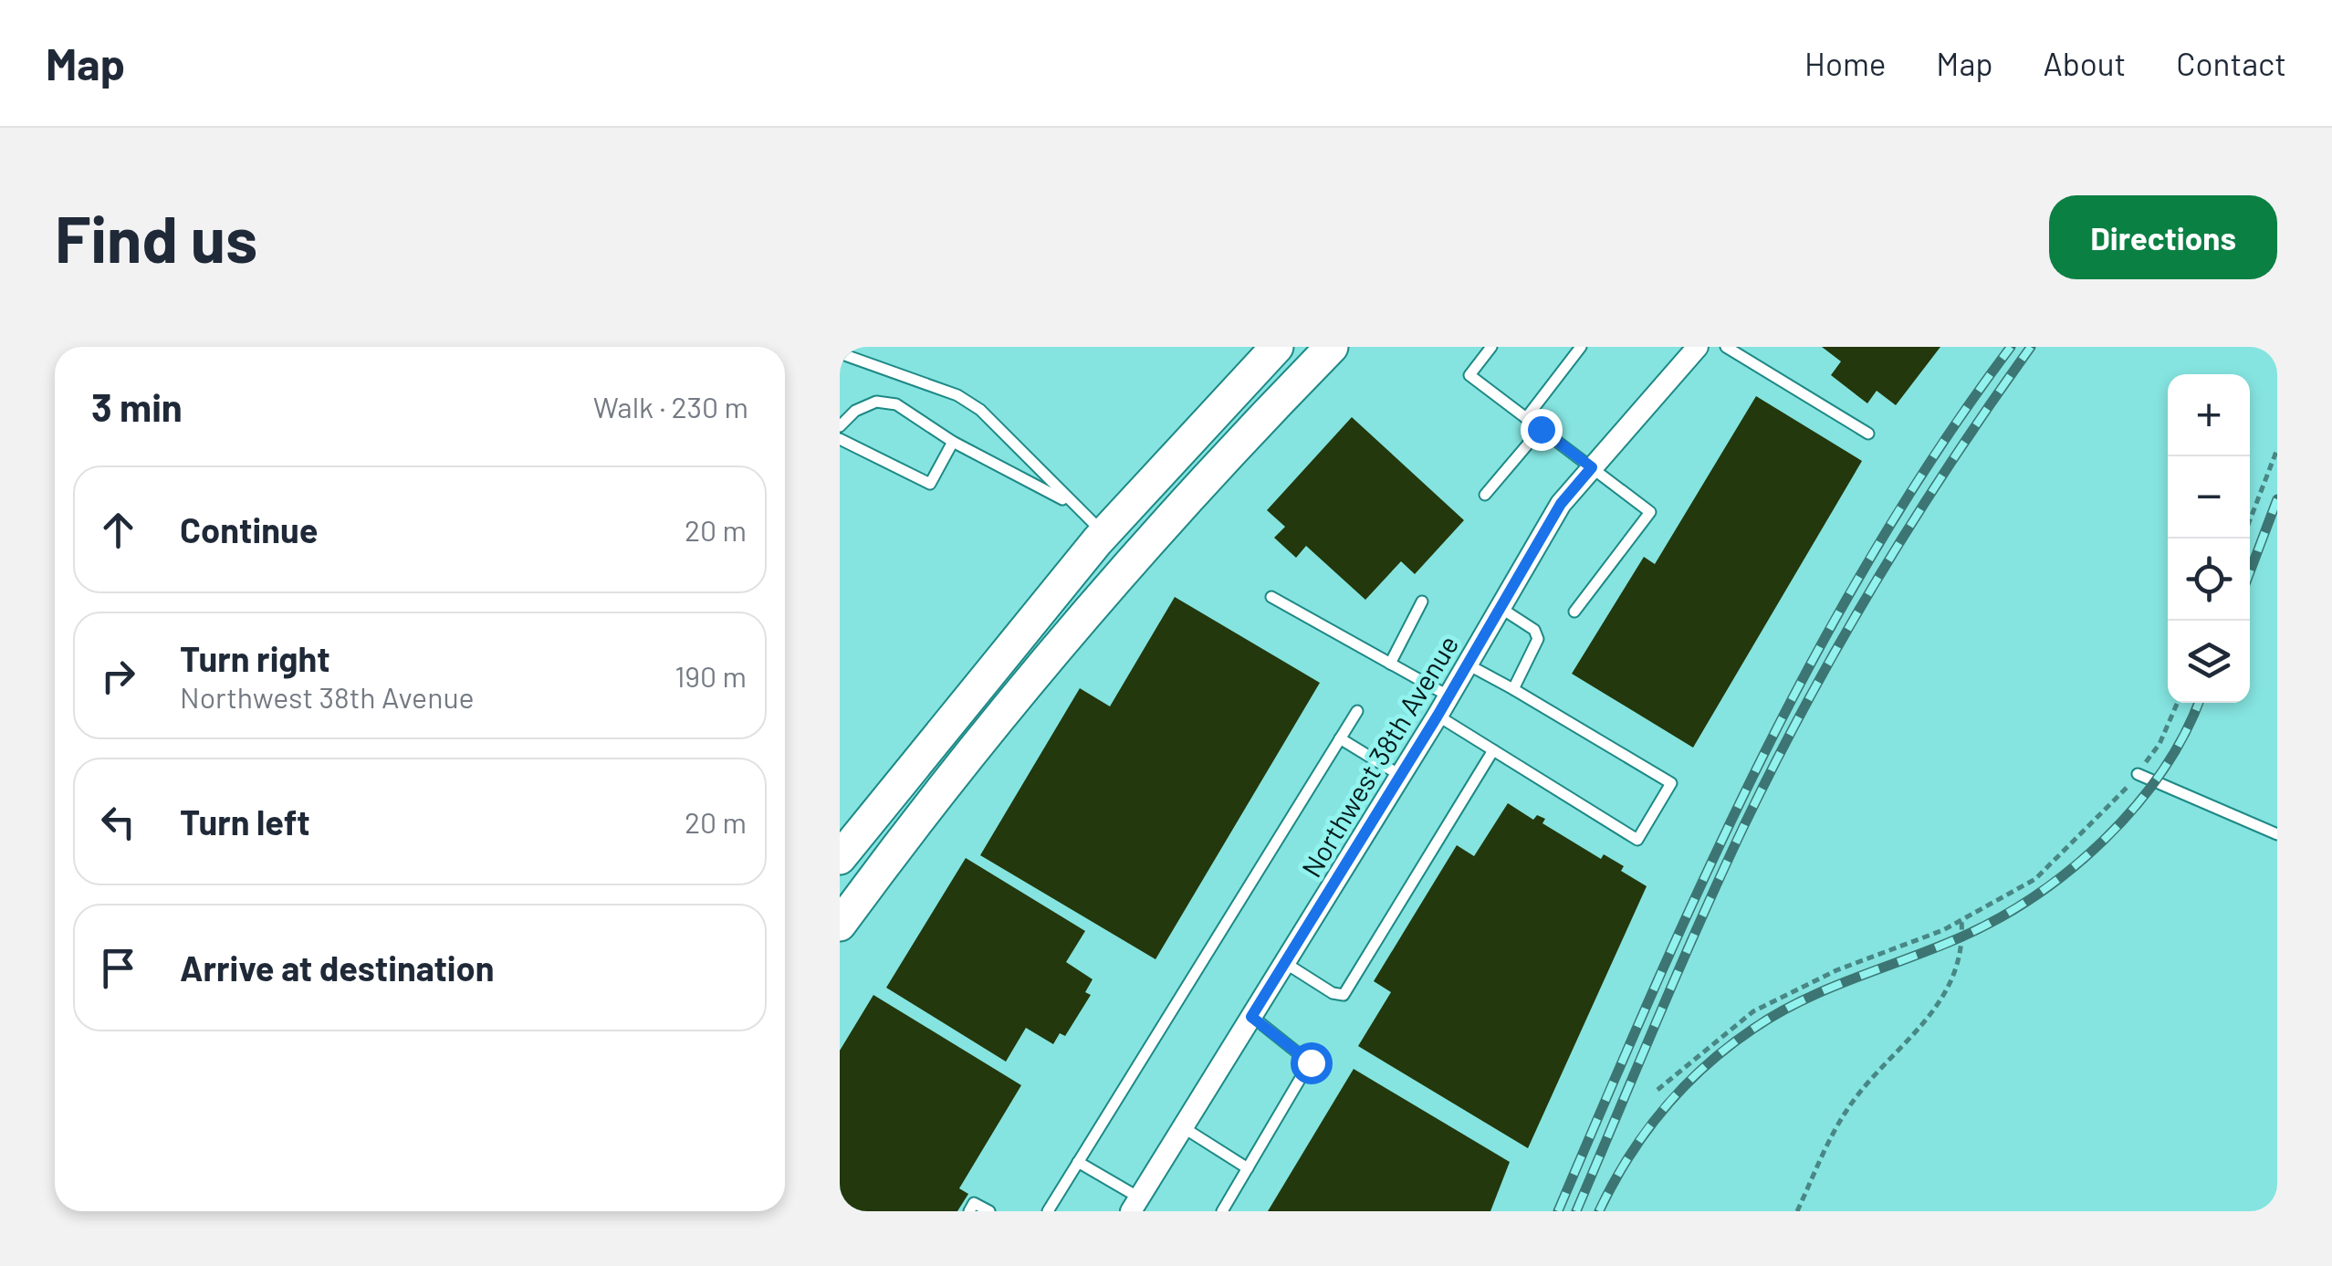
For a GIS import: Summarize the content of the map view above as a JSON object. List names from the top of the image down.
{
  "streets": {
    "street": ["Northwest 38th Avenue"]
  },
  "page": {
    "header": "Map",
    "nav": [
      "Home",
      "Map",
      "About",
      "Contact"
    ],
    "buttons": "Directions",
    "title": "Find us",
    "heading": ["3 min", "Walk · 230 m"],
    "map_buttons": ["+", "−"],
    "list": [
      ["Continue", "20 m"],
      ["Turn right", "Northwest 38th Avenue", "190 m"],
      ["Turn left", "20 m"],
      "Arrive at destination"
    ]
  }
}
